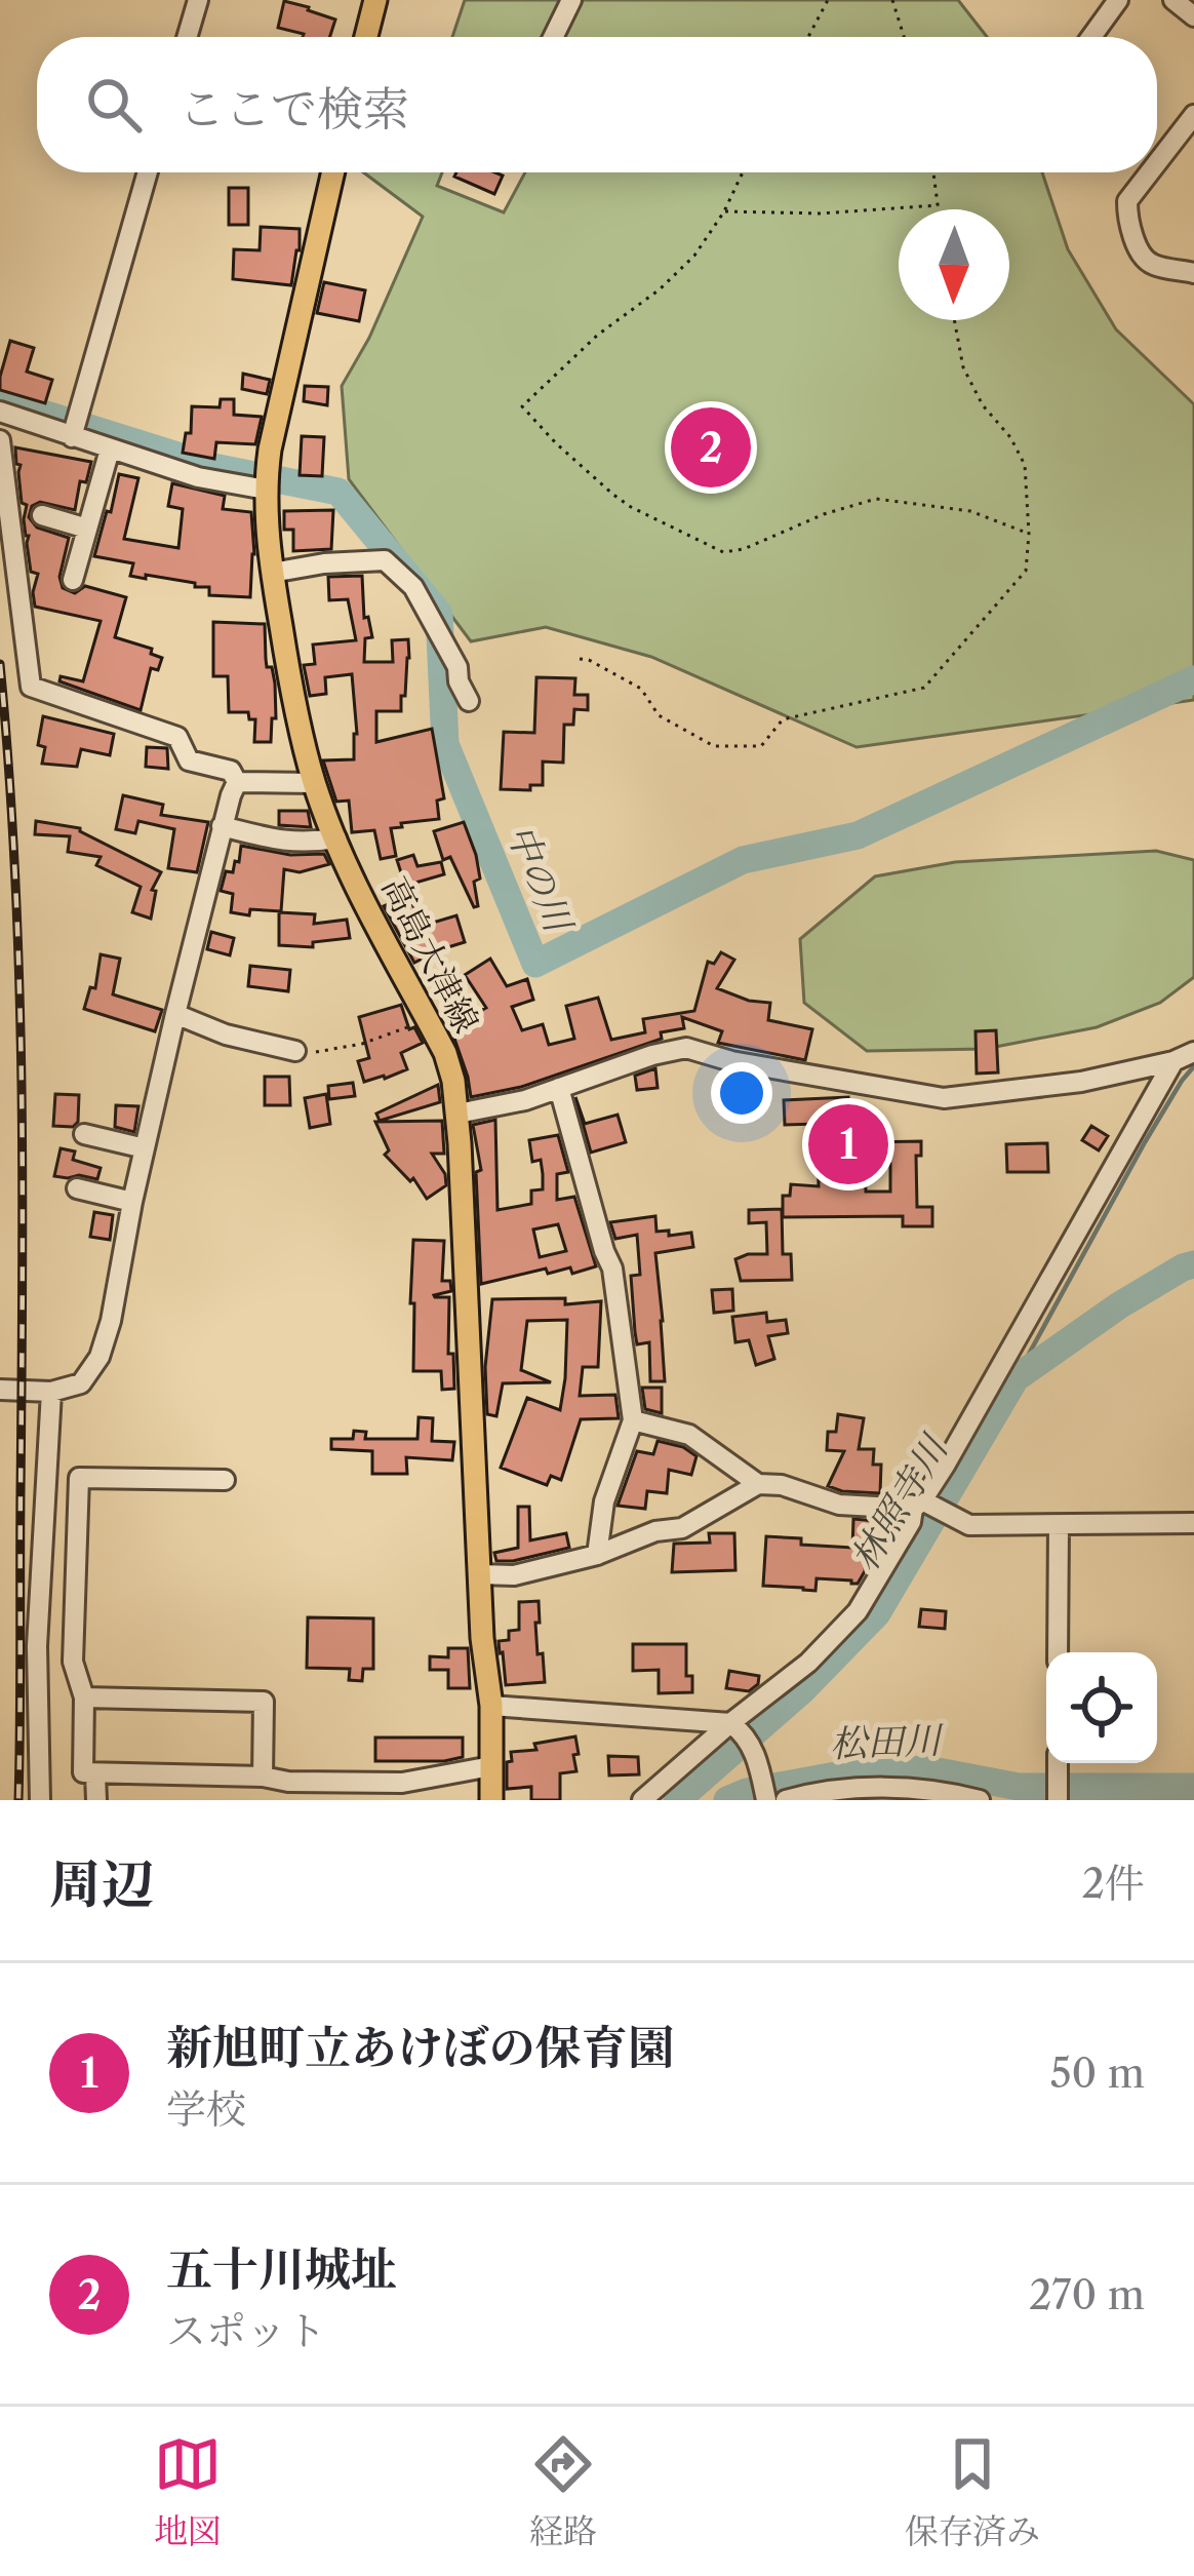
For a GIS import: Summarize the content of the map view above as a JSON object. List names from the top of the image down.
{
  "streets": {
    "main road": ["高島大津線"]
  },
  "water": ["中の川", "林照寺川", "松田川"],
  "north": "bottom",
  "page": {
    "search": "ここで検索",
    "pins": ["2", "1"],
    "heading": ["周辺", "2件"],
    "list": [
      {
        "mark": "1",
        "name": "新旭町立あけぼの保育園",
        "note": "学校",
        "value": "50 m"
      },
      {
        "mark": "2",
        "name": "五十川城址",
        "note": "スポット",
        "value": "270 m"
      }
    ],
    "nav": ["地図", "経路", "保存済み"]
  }
}
